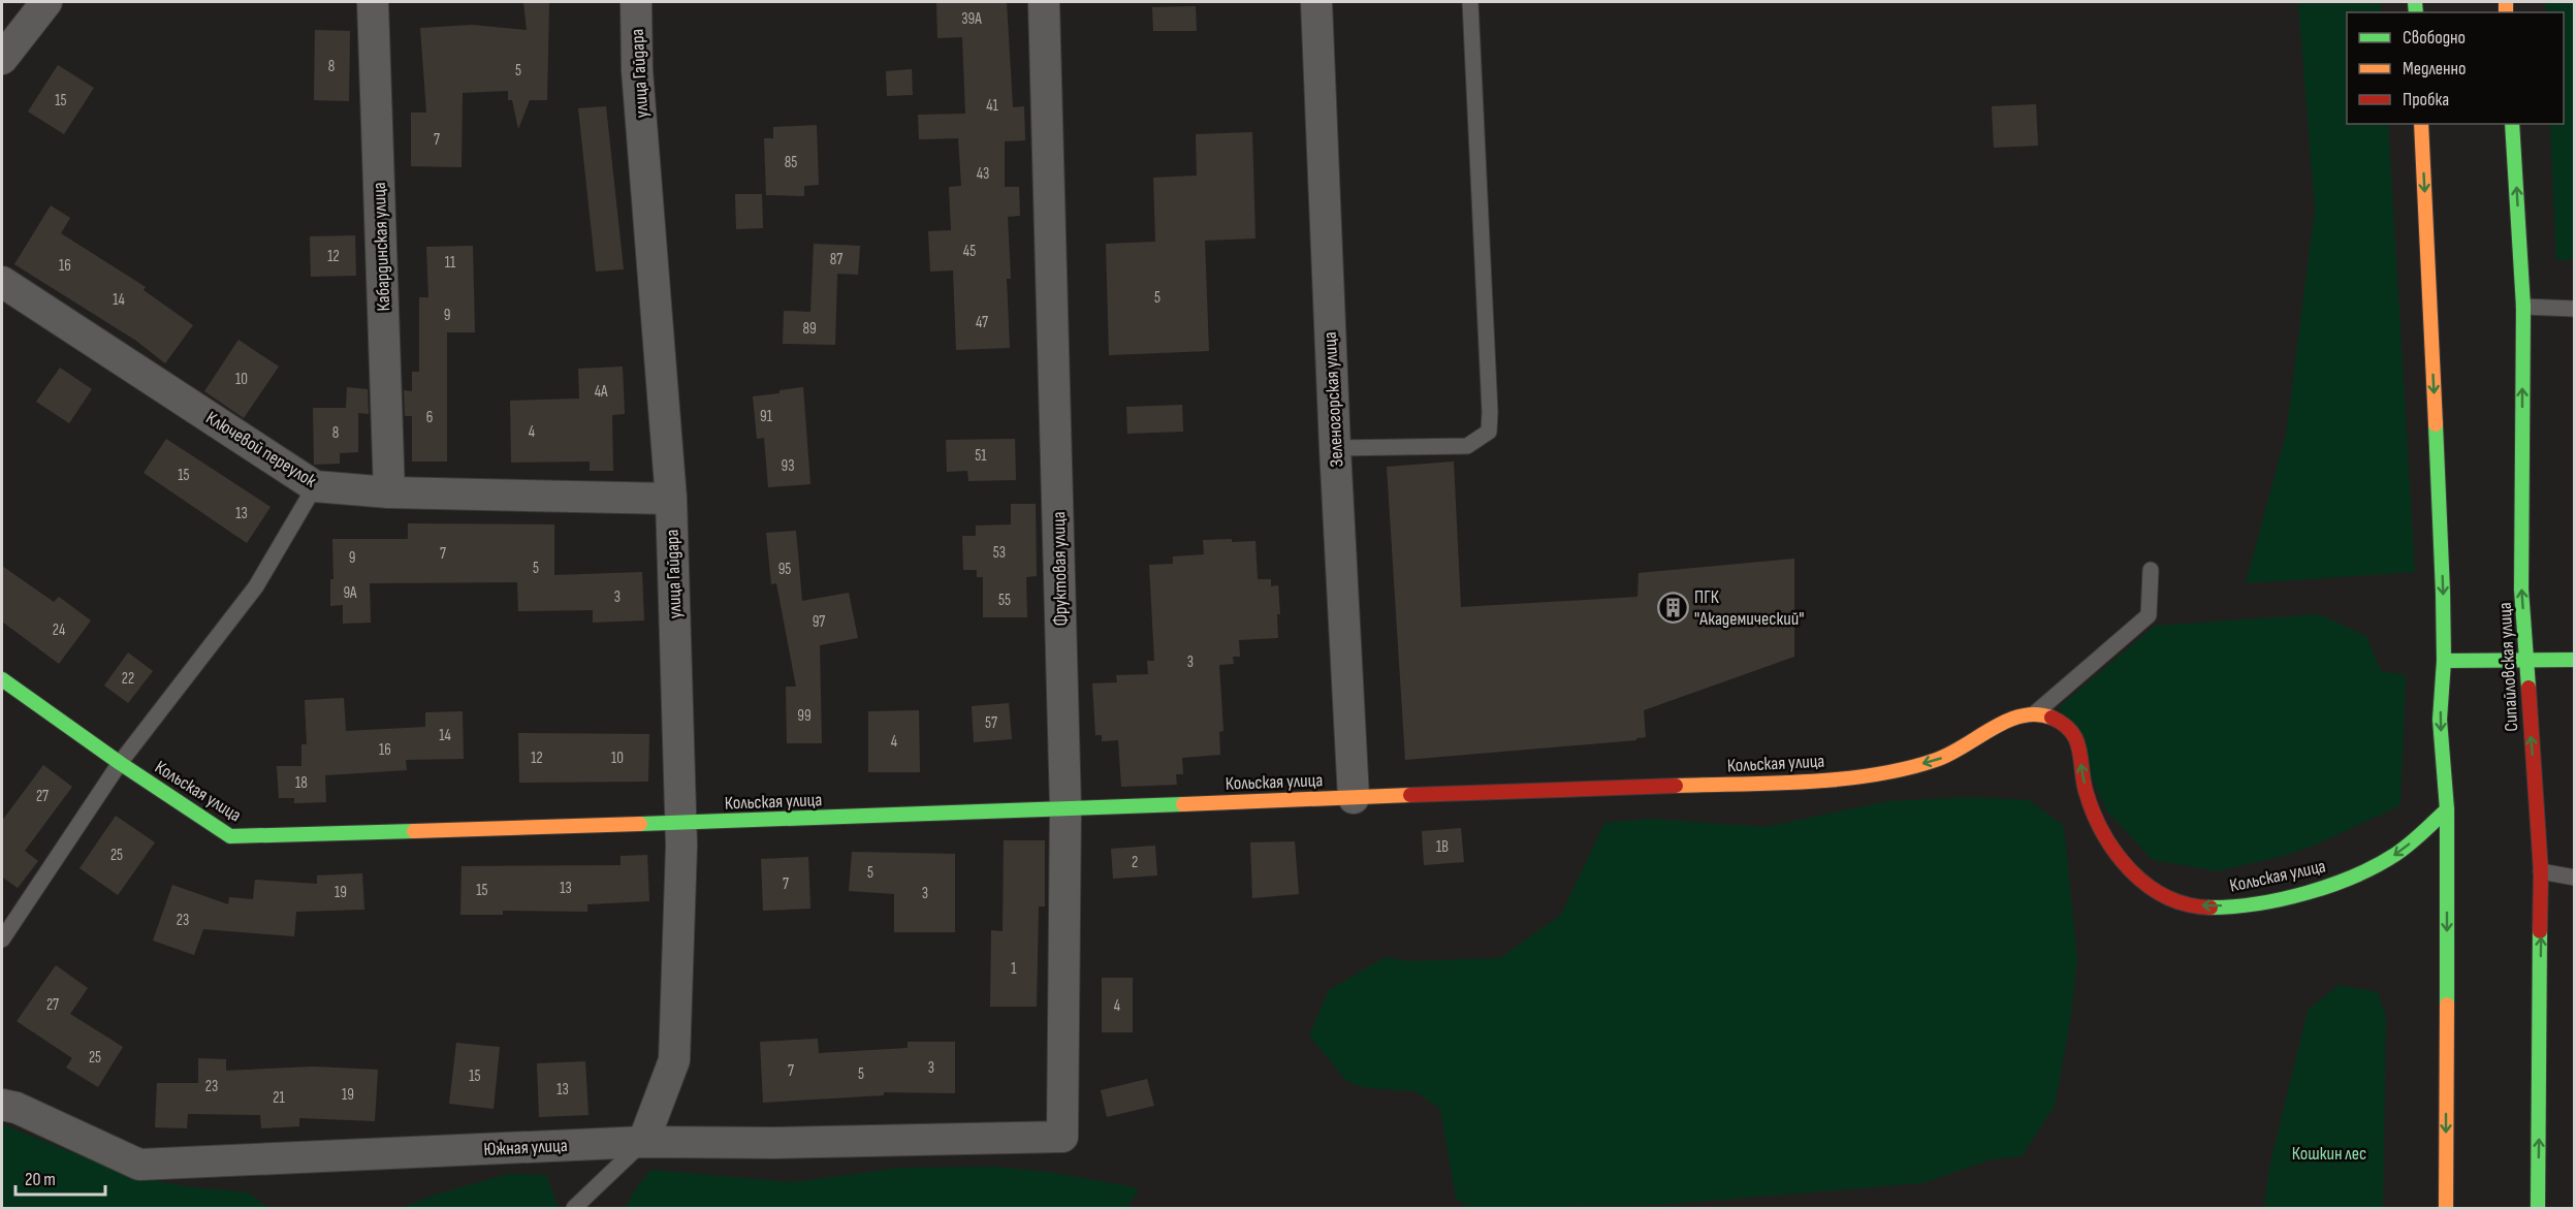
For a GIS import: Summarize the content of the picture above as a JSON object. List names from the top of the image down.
{
  "streets": {
    "street": [
      "улица Гайдара",
      "Кабардинская улица",
      "Зеленогорская улица",
      "Ключевой переулок",
      "Фруктовая улица",
      "Сипайловская улица",
      "Кольская улица",
      "Южная улица"
    ]
  },
  "crossings": [
    ["улица Гайдара", "Ключевой переулок"],
    ["улица Гайдара", "Кольская улица"],
    ["улица Гайдара", "Южная улица"],
    ["Кабардинская улица", "Ключевой переулок"],
    ["Зеленогорская улица", "Кольская улица"],
    ["Фруктовая улица", "Кольская улица"],
    ["Фруктовая улица", "Южная улица"]
  ],
  "one_way": ["Кольская улица"],
  "parks": ["Кошкин лес"],
  "places": {
    "building": ["ПГК \"Академический\""]
  },
  "house_numbers": [
    "39А",
    "8",
    "5",
    "15",
    "41",
    "7",
    "85",
    "43",
    "45",
    "12",
    "87",
    "11",
    "16",
    "5",
    "14",
    "9",
    "47",
    "89",
    "10",
    "4А",
    "91",
    "6",
    "4",
    "8",
    "51",
    "93",
    "15",
    "13",
    "53",
    "7",
    "9",
    "5",
    "95",
    "9А",
    "3",
    "55",
    "97",
    "24",
    "3",
    "22",
    "99",
    "57",
    "14",
    "4",
    "16",
    "12",
    "10",
    "18",
    "27",
    "1В",
    "25",
    "2",
    "5",
    "7",
    "13",
    "15",
    "19",
    "3",
    "23",
    "1",
    "27",
    "4",
    "25",
    "3",
    "7",
    "5",
    "15",
    "23",
    "13",
    "19",
    "21"
  ],
  "legend": ["Свободно", "Медленно", "Пробка"],
  "scale_bar": "20 m"
}
